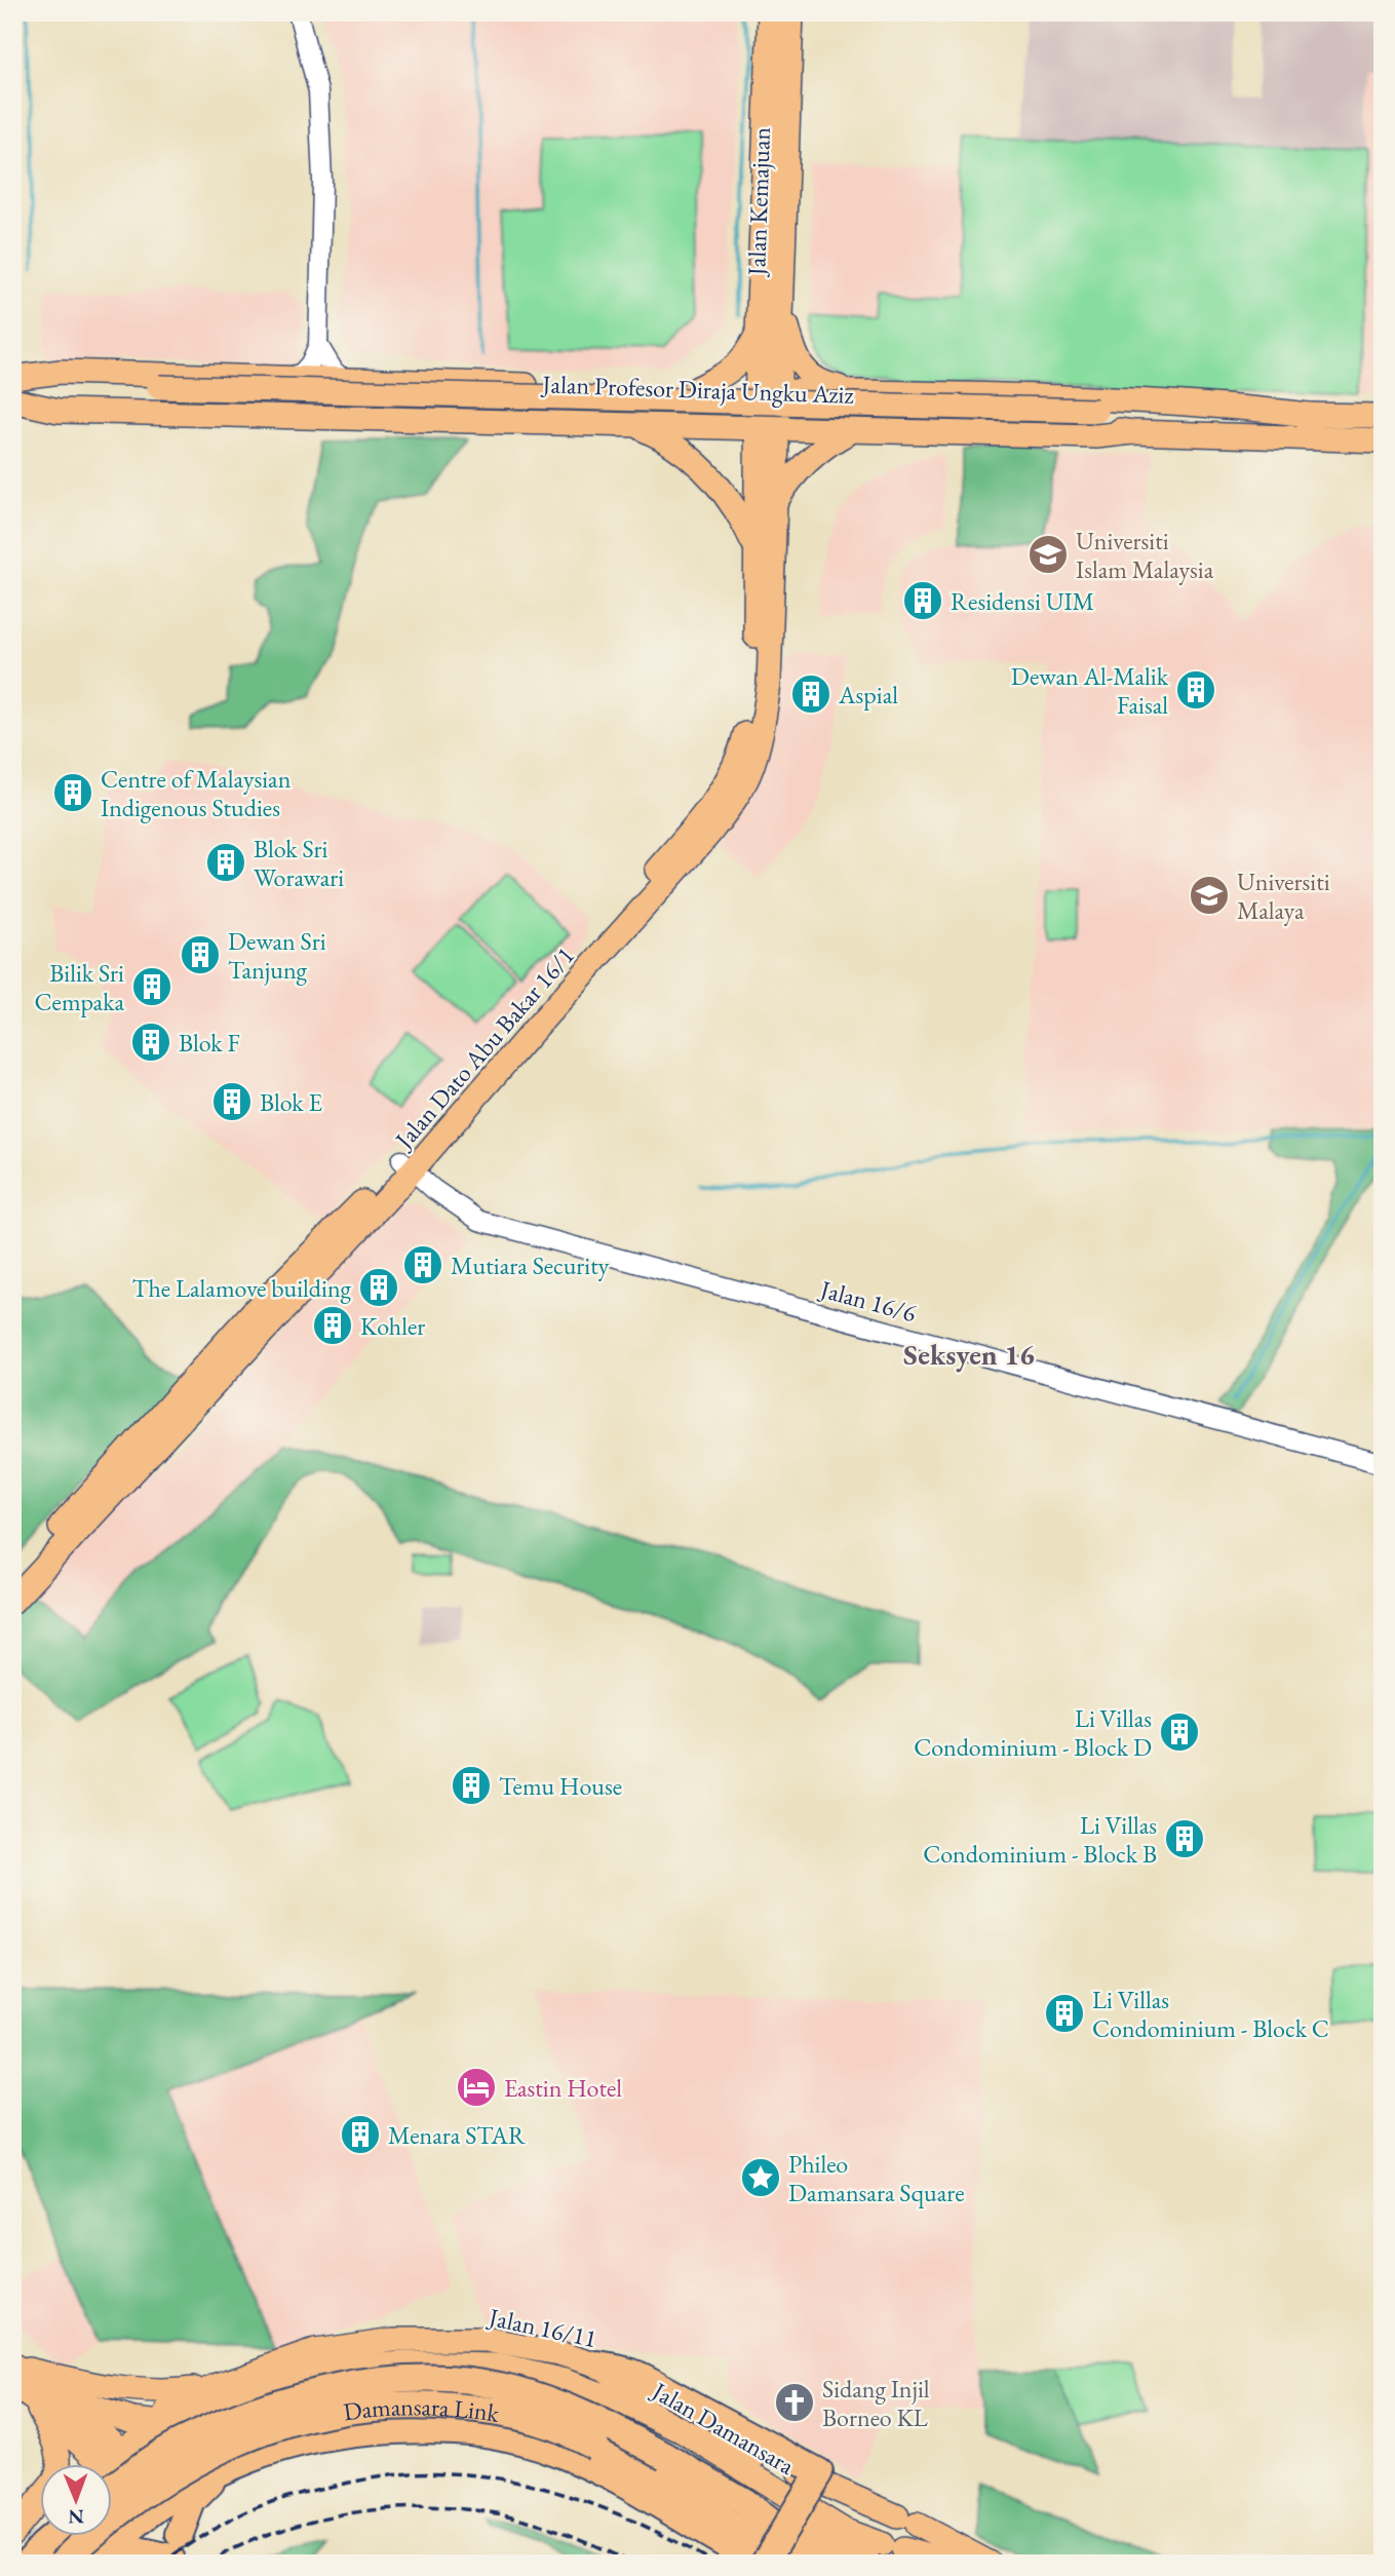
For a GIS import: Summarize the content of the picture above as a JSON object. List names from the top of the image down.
{
  "streets": {
    "highway": ["Damansara Link"],
    "main road": [
      "Jalan Kemajuan",
      "Jalan Profesor Diraja Ungku Aziz",
      "Jalan Dato Abu Bakar 16/1",
      "Jalan 16/11",
      "Jalan Damansara"
    ],
    "street": ["Jalan 16/6"]
  },
  "crossings": [
    ["Jalan Dato Abu Bakar 16/1", "Jalan 16/6"],
    ["Jalan 16/11", "Jalan Damansara"]
  ],
  "districts": ["Seksyen 16"],
  "places": {
    "school or university": ["Universiti Islam Malaysia", "Universiti Malaya"],
    "building": [
      "Residensi UIM",
      "Dewan Al-Malik Faisal",
      "Aspial",
      "Centre of Malaysian Indigenous Studies",
      "Blok Sri Worawari",
      "Dewan Sri Tanjung",
      "Bilik Sri Cempaka",
      "Blok F",
      "Blok E",
      "Mutiara Security",
      "The Lalamove building",
      "Kohler",
      "Li Villas Condominium - Block D",
      "Temu House",
      "Li Villas Condominium - Block B",
      "Li Villas Condominium - Block C",
      "Menara STAR"
    ],
    "hotel": ["Eastin Hotel"],
    "place": ["Phileo Damansara Square"],
    "church": ["Sidang Injil Borneo KL"]
  },
  "north": "bottom"
}
